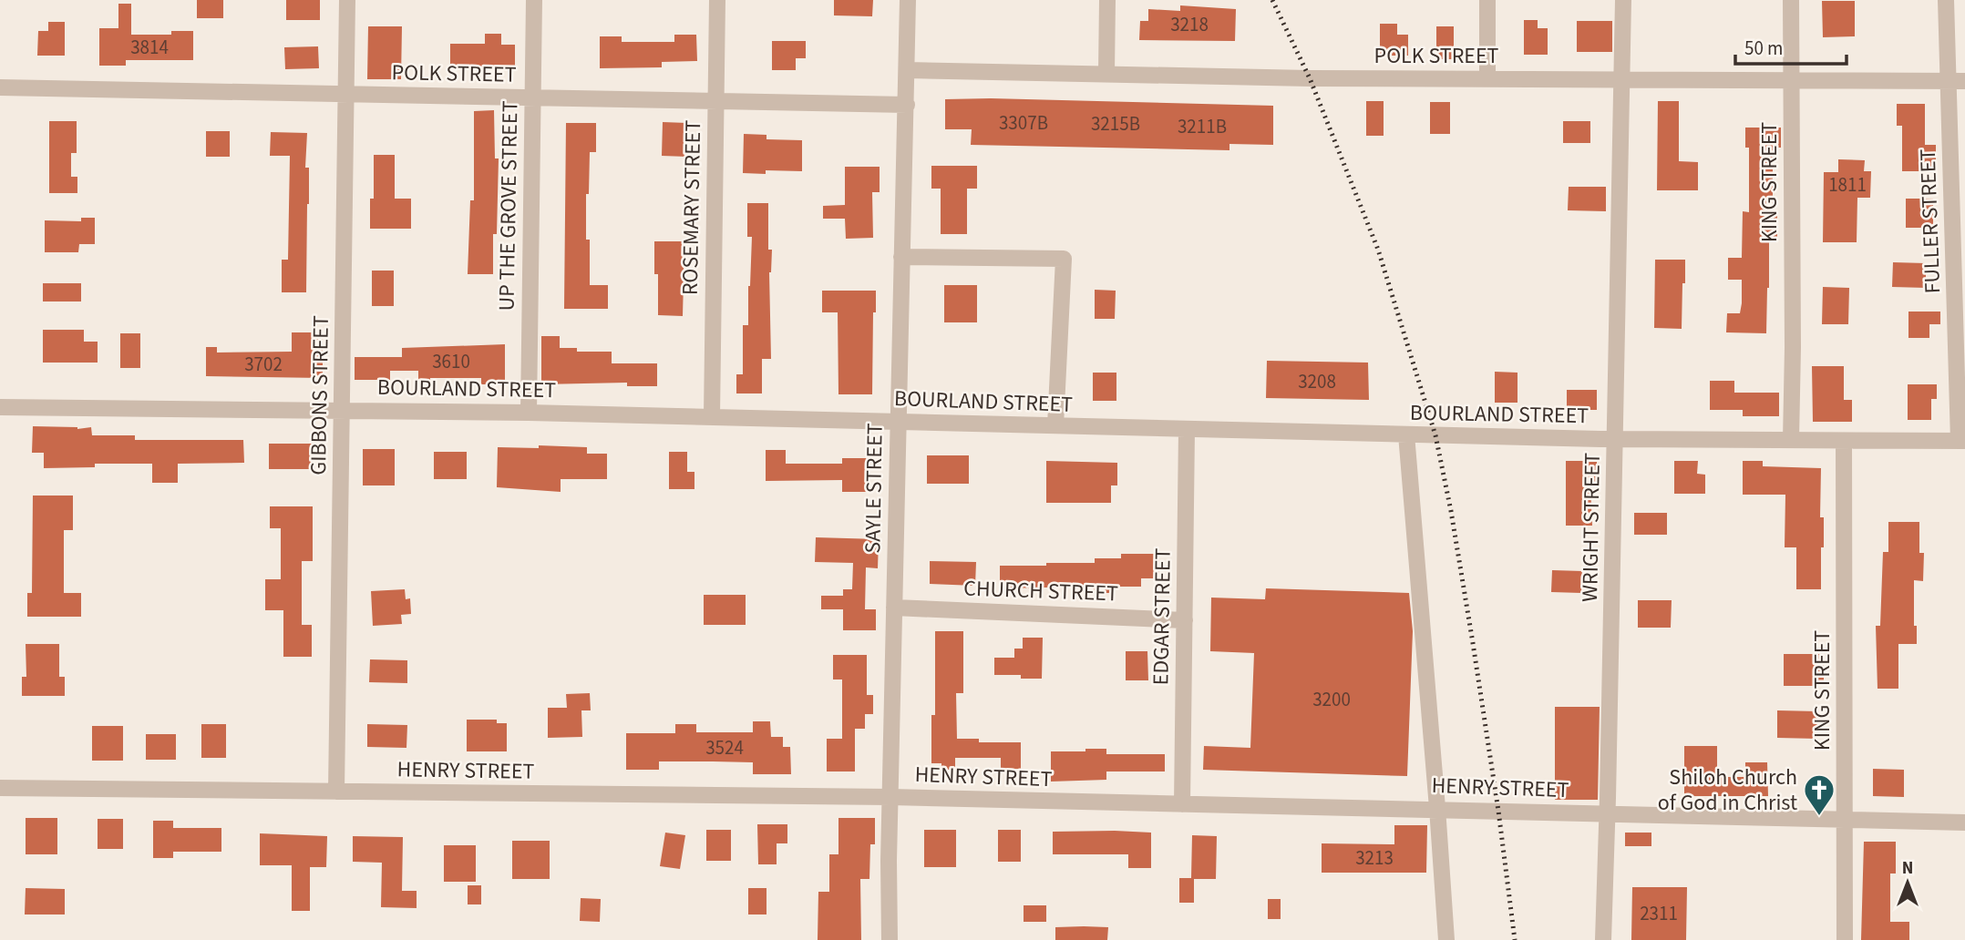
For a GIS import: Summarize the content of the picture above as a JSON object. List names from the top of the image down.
{
  "streets": {
    "street": [
      "POLK STREET",
      "KING STREET",
      "UP THE GROVE STREET",
      "ROSEMARY STREET",
      "FULLER STREET",
      "BOURLAND STREET",
      "GIBBONS STREET",
      "SAYLE STREET",
      "WRIGHT STREET",
      "CHURCH STREET",
      "EDGAR STREET",
      "HENRY STREET"
    ]
  },
  "crossings": [
    ["POLK STREET", "KING STREET"],
    ["POLK STREET", "UP THE GROVE STREET"],
    ["POLK STREET", "ROSEMARY STREET"],
    ["POLK STREET", "FULLER STREET"],
    ["POLK STREET", "GIBBONS STREET"],
    ["POLK STREET", "SAYLE STREET"],
    ["POLK STREET", "WRIGHT STREET"],
    ["KING STREET", "BOURLAND STREET"],
    ["KING STREET", "HENRY STREET"],
    ["UP THE GROVE STREET", "BOURLAND STREET"],
    ["ROSEMARY STREET", "BOURLAND STREET"],
    ["FULLER STREET", "BOURLAND STREET"],
    ["BOURLAND STREET", "GIBBONS STREET"],
    ["BOURLAND STREET", "SAYLE STREET"],
    ["BOURLAND STREET", "WRIGHT STREET"],
    ["BOURLAND STREET", "EDGAR STREET"],
    ["GIBBONS STREET", "HENRY STREET"],
    ["SAYLE STREET", "CHURCH STREET"],
    ["SAYLE STREET", "HENRY STREET"],
    ["WRIGHT STREET", "HENRY STREET"],
    ["CHURCH STREET", "EDGAR STREET"],
    ["EDGAR STREET", "HENRY STREET"]
  ],
  "places": {
    "church": ["Shiloh Church of God in Christ"]
  },
  "house_numbers": [
    "3218",
    "3814",
    "3307B",
    "3215B",
    "3211B",
    "1811",
    "3610",
    "3702",
    "3208",
    "3200",
    "3524",
    "3213",
    "2311"
  ],
  "scale_bar": "50 m",
  "north": "top"
}
